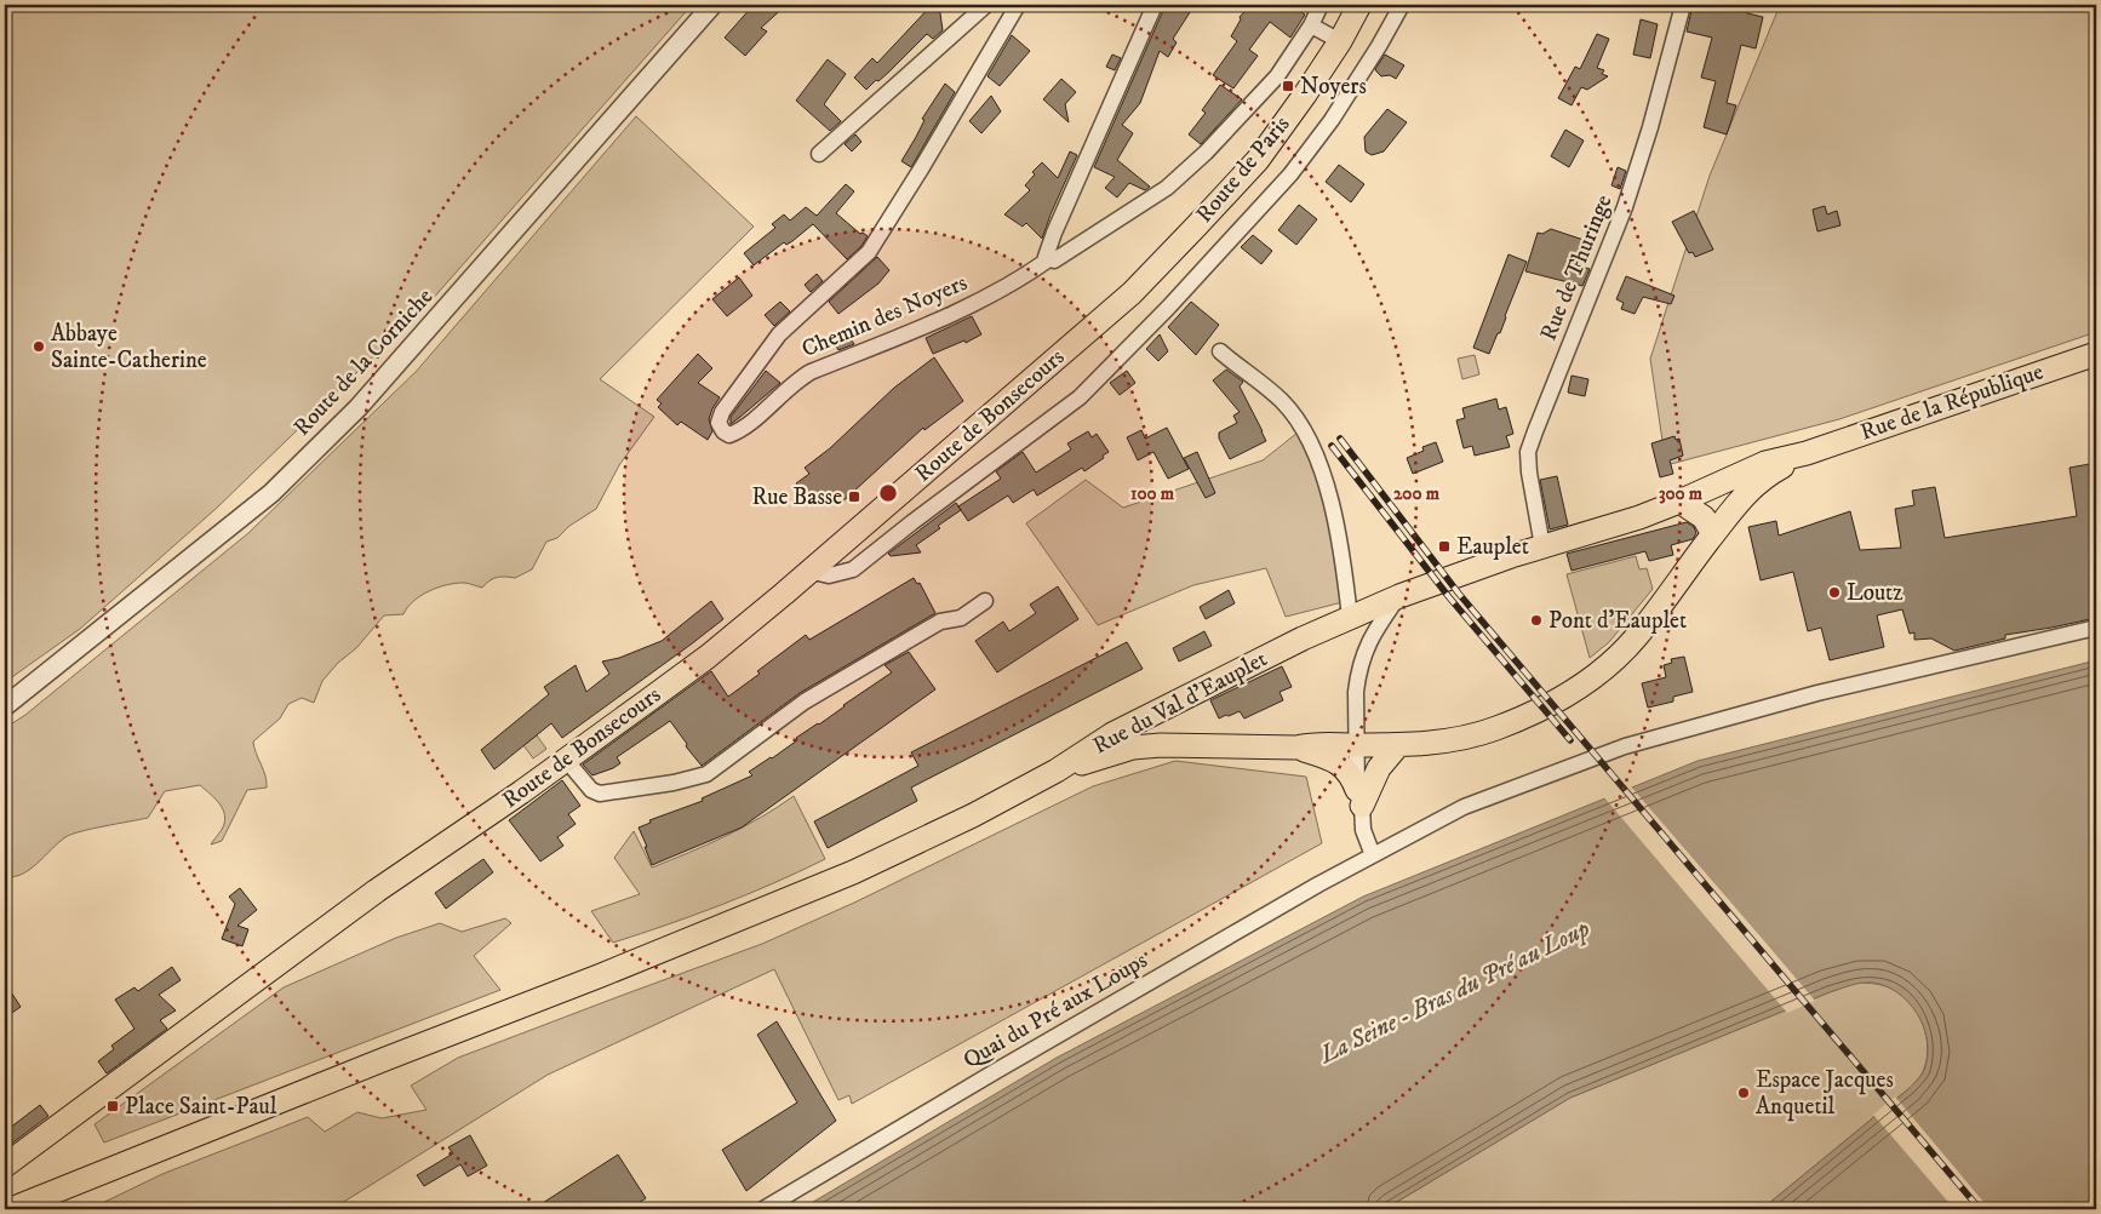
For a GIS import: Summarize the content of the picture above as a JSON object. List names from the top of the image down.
{
  "streets": {
    "main road": [
      "Route de Paris",
      "Rue de la République",
      "Route de Bonsecours",
      "Rue du Val d'Eauplet"
    ],
    "street": [
      "Rue de Thuringe",
      "Chemin des Noyers",
      "Route de la Corniche",
      "Quai du Pré aux Loups"
    ]
  },
  "crossings": [
    ["Route de Paris", "Route de Bonsecours"],
    ["Rue de Thuringe", "Rue de la République"],
    ["Rue de la République", "Rue du Val d'Eauplet"]
  ],
  "water": ["La Seine - Bras du Pré au Loup"],
  "places": {
    "transit": [
      "Noyers",
      "Rue Basse",
      "Eauplet",
      "Place Saint-Paul"
    ],
    "other": [
      "Abbaye Sainte-Catherine",
      "Loutz",
      "Pont d'Eauplet",
      "Espace Jacques Anquetil"
    ]
  },
  "rings": ["100 m", "200 m", "300 m"]
}
